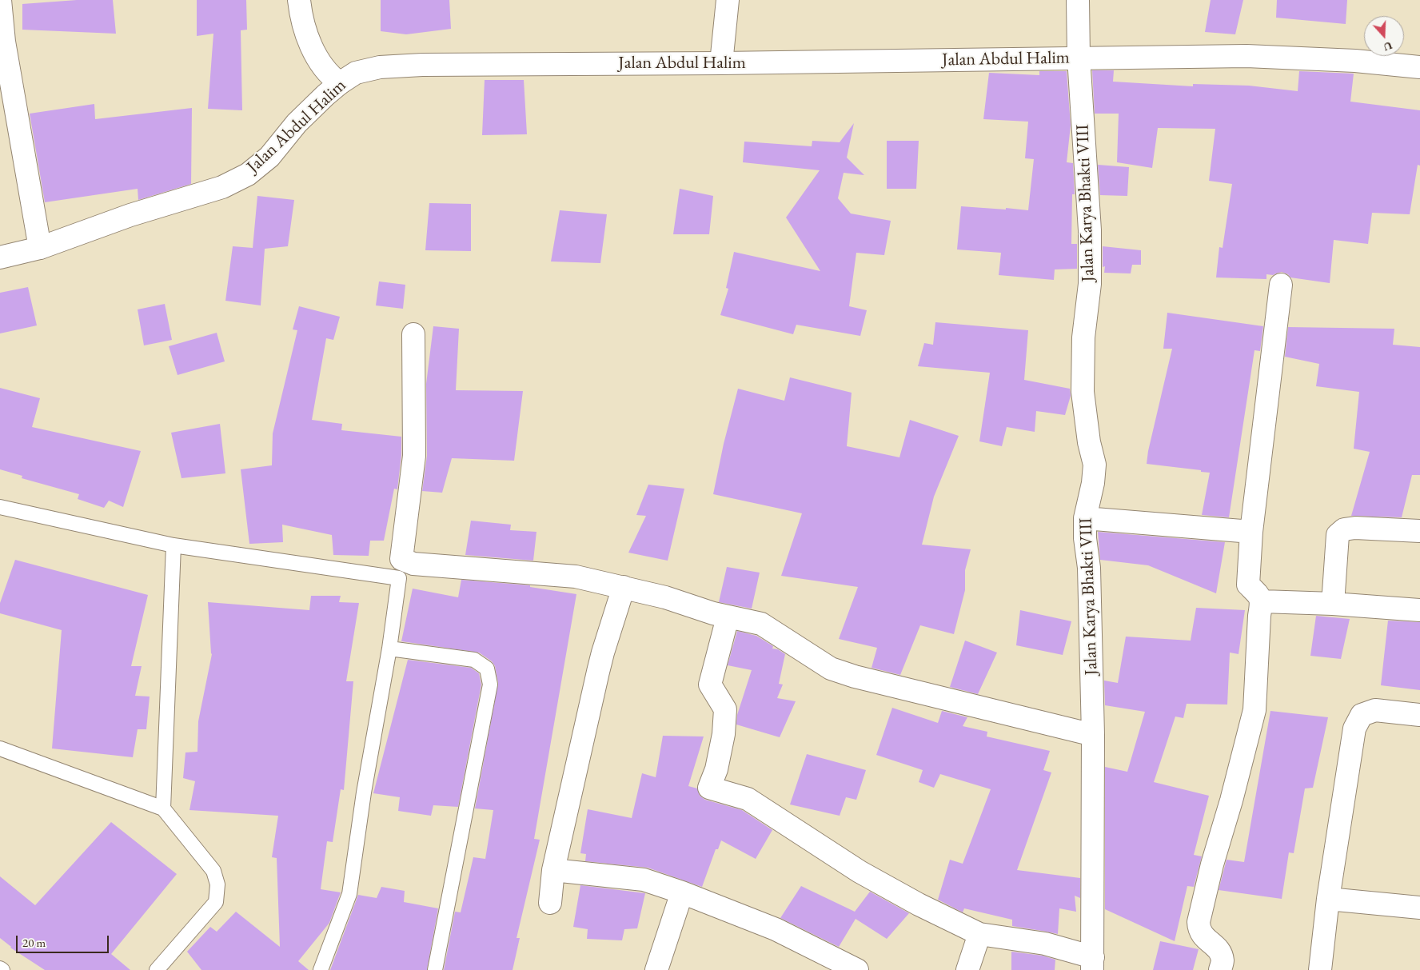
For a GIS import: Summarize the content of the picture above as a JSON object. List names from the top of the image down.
{
  "streets": {
    "street": ["Jalan Abdul Halim", "Jalan Karya Bhakti VIII"]
  },
  "crossings": [
    ["Jalan Abdul Halim", "Jalan Karya Bhakti VIII"]
  ],
  "scale_bar": "20 m",
  "north": "bottom"
}
